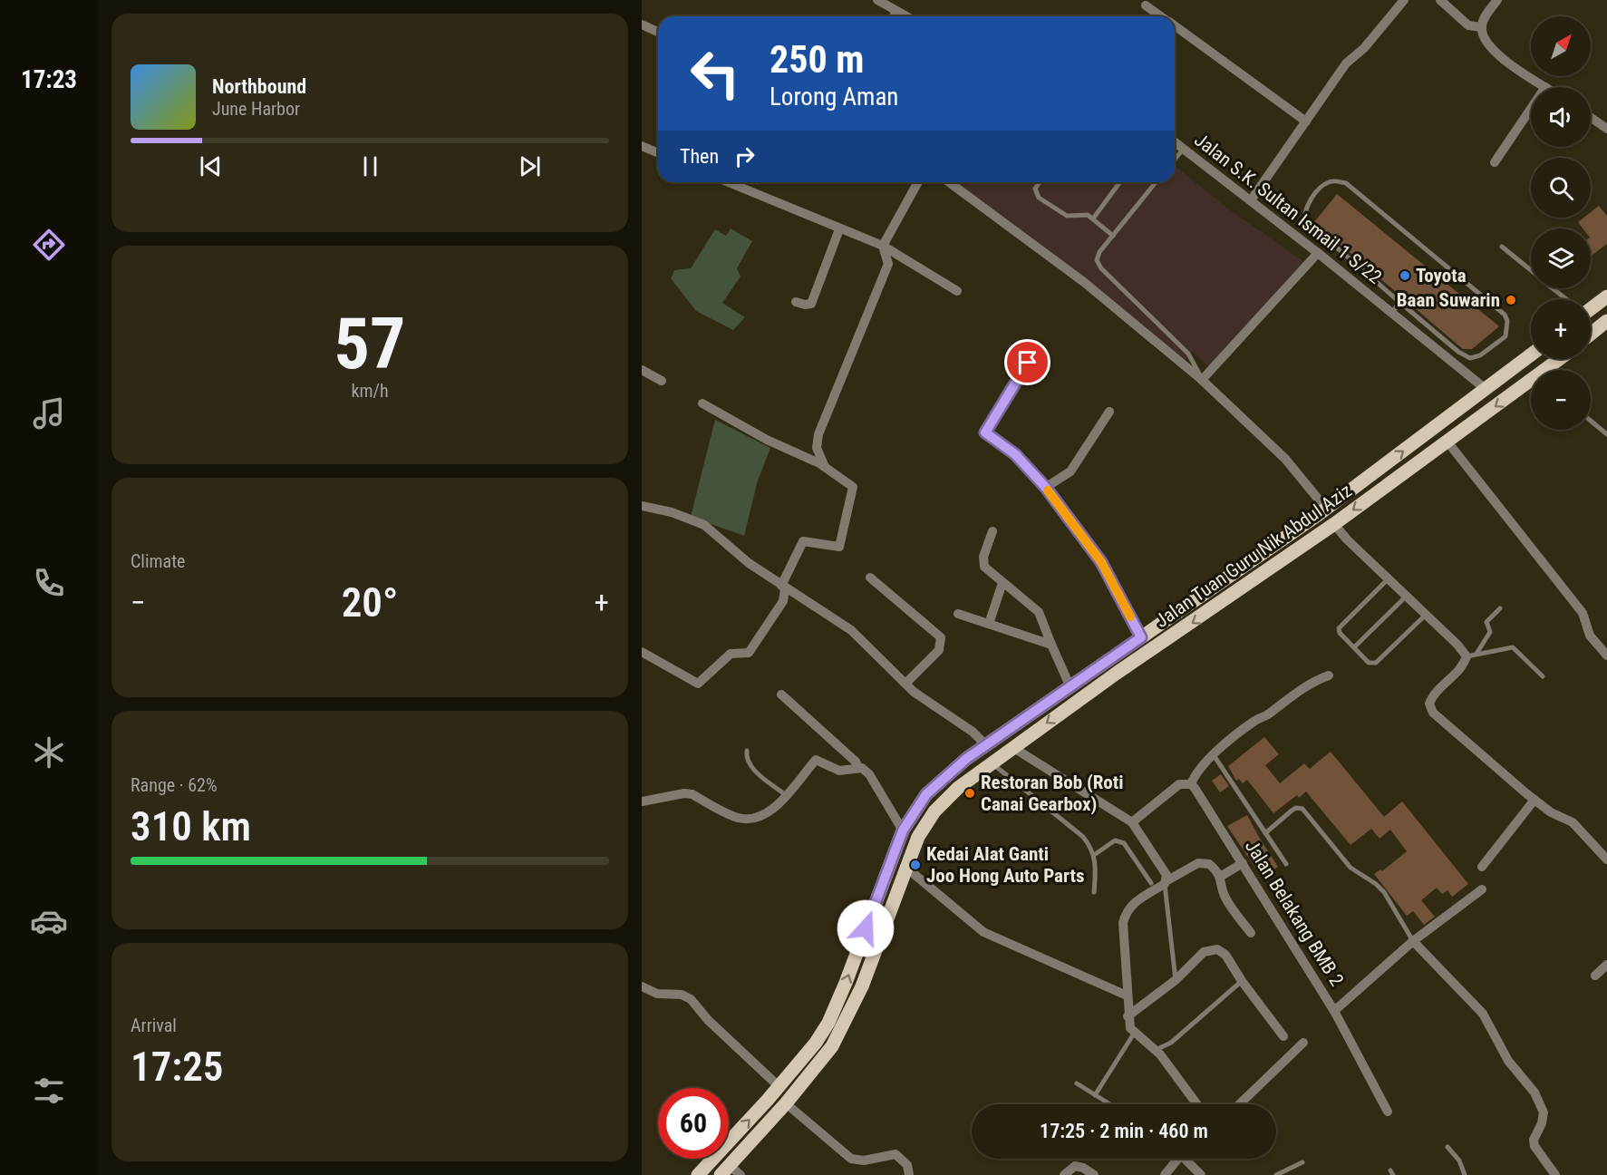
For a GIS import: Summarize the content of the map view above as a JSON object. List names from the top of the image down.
{
  "streets": {
    "main road": ["Jalan Tuan Guru Nik Abdul Aziz"],
    "street": ["Jalan S.K. Sultan Ismail 1 S/22", "Jalan Belakang BMB 2"]
  },
  "crossings": [
    ["Jalan S.K. Sultan Ismail 1 S/22", "Jalan Tuan Guru Nik Abdul Aziz"]
  ],
  "places": [
    "Toyota",
    "Baan Suwarin",
    "Restoran Bob (Roti Canai Gearbox)",
    "Kedai Alat Ganti Joo Hong Auto Parts"
  ],
  "north": "top right",
  "page": {
    "tabs": "17:23",
    "map_buttons": ["+", "−"],
    "turn": ["250 m", "Lorong Aman"],
    "song": ["Northbound", "June Harbor"],
    "then": "Then",
    "tile": [
      ["57", "km/h"],
      "Climate",
      ["Range · 62%", "310 km"],
      ["Arrival", "17:25"]
    ],
    "heat": ["−", "20°", "+"],
    "limit": "60",
    "trip": "17:25 · 2 min · 460 m"
  }
}
